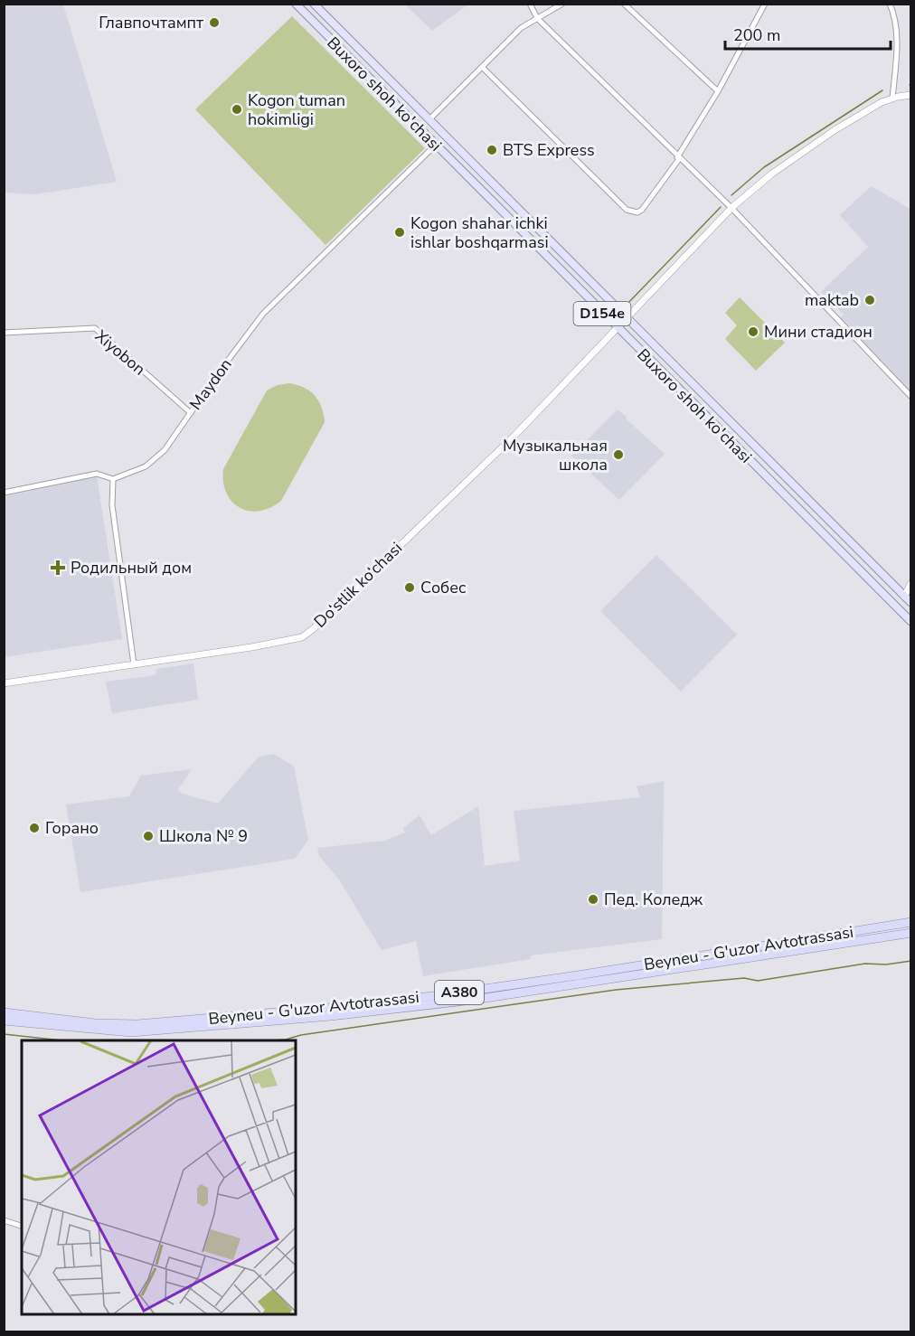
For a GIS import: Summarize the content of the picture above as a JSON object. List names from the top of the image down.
{
  "streets": {
    "highway": ["Beyneu - G'uzor Avtotrassasi", "A380"],
    "main road": ["Buxoro shoh ko'chasi", "D154e"],
    "street": ["Xiyobon", "Maydon", "Do‘stlik ko‘chasi"]
  },
  "crossings": [
    ["Buxoro shoh ko'chasi", "Maydon"],
    ["Buxoro shoh ko'chasi", "Do‘stlik ko‘chasi"],
    ["Xiyobon", "Maydon"]
  ],
  "places": {
    "other": [
      "Главпочтампт",
      "Kogon tuman hokimligi",
      "BTS Express",
      "Kogon shahar ichki ishlar boshqarmasi",
      "maktab",
      "Мини стадион",
      "Музыкальная школа",
      "Собеc",
      "Горано",
      "Школа № 9",
      "Пед. Коледж"
    ],
    "health": ["Родильный дом"]
  },
  "scale_bar": "200 m"
}
